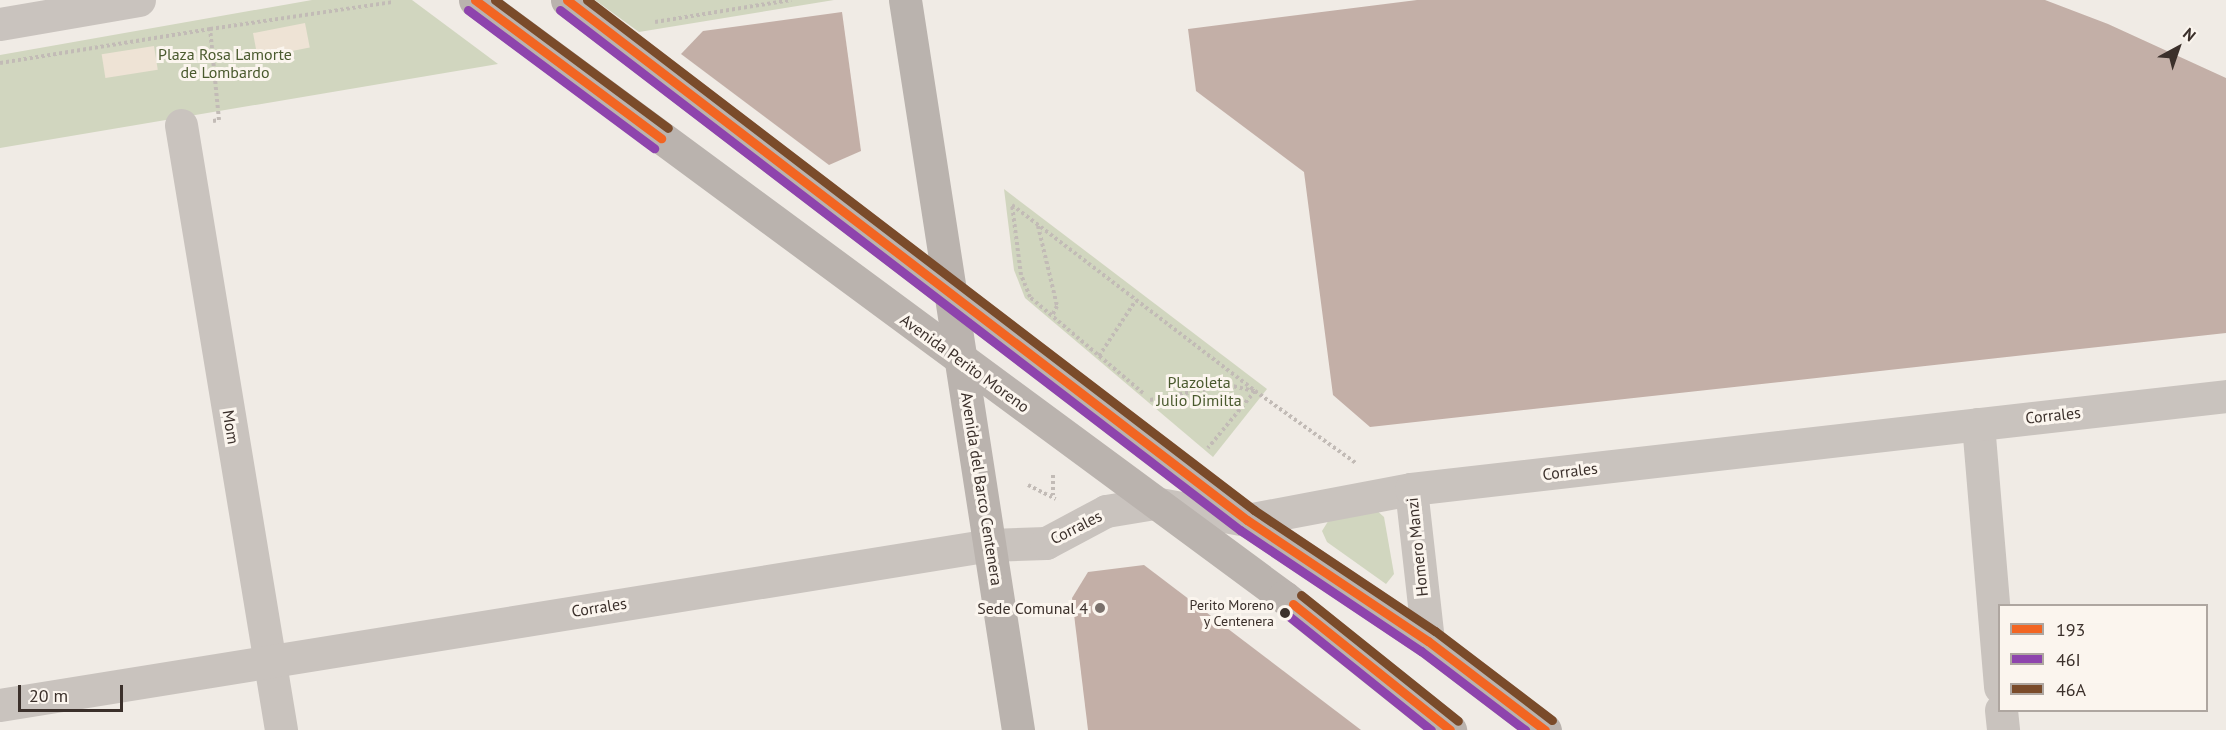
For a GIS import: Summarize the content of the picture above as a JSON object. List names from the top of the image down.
{
  "streets": {
    "main road": ["Avenida Perito Moreno", "Avenida del Barco Centenera"],
    "street": ["Corrales", "Mom", "Homero Manzi"]
  },
  "crossings": [
    ["Avenida Perito Moreno", "Corrales"],
    ["Avenida Perito Moreno", "Avenida del Barco Centenera"],
    ["Corrales", "Mom"],
    ["Corrales", "Avenida del Barco Centenera"],
    ["Corrales", "Homero Manzi"]
  ],
  "parks": ["Plaza Rosa Lamorte de Lombardo", "Plazoleta Julio Dimilta"],
  "places": ["Sede Comunal 4", "Perito Moreno y Centenera"],
  "lines": ["transit line 193", "transit line 46A", "transit line 46I"],
  "legend": ["193", "46I", "46A"],
  "scale_bar": "20 m",
  "north": "top right"
}
